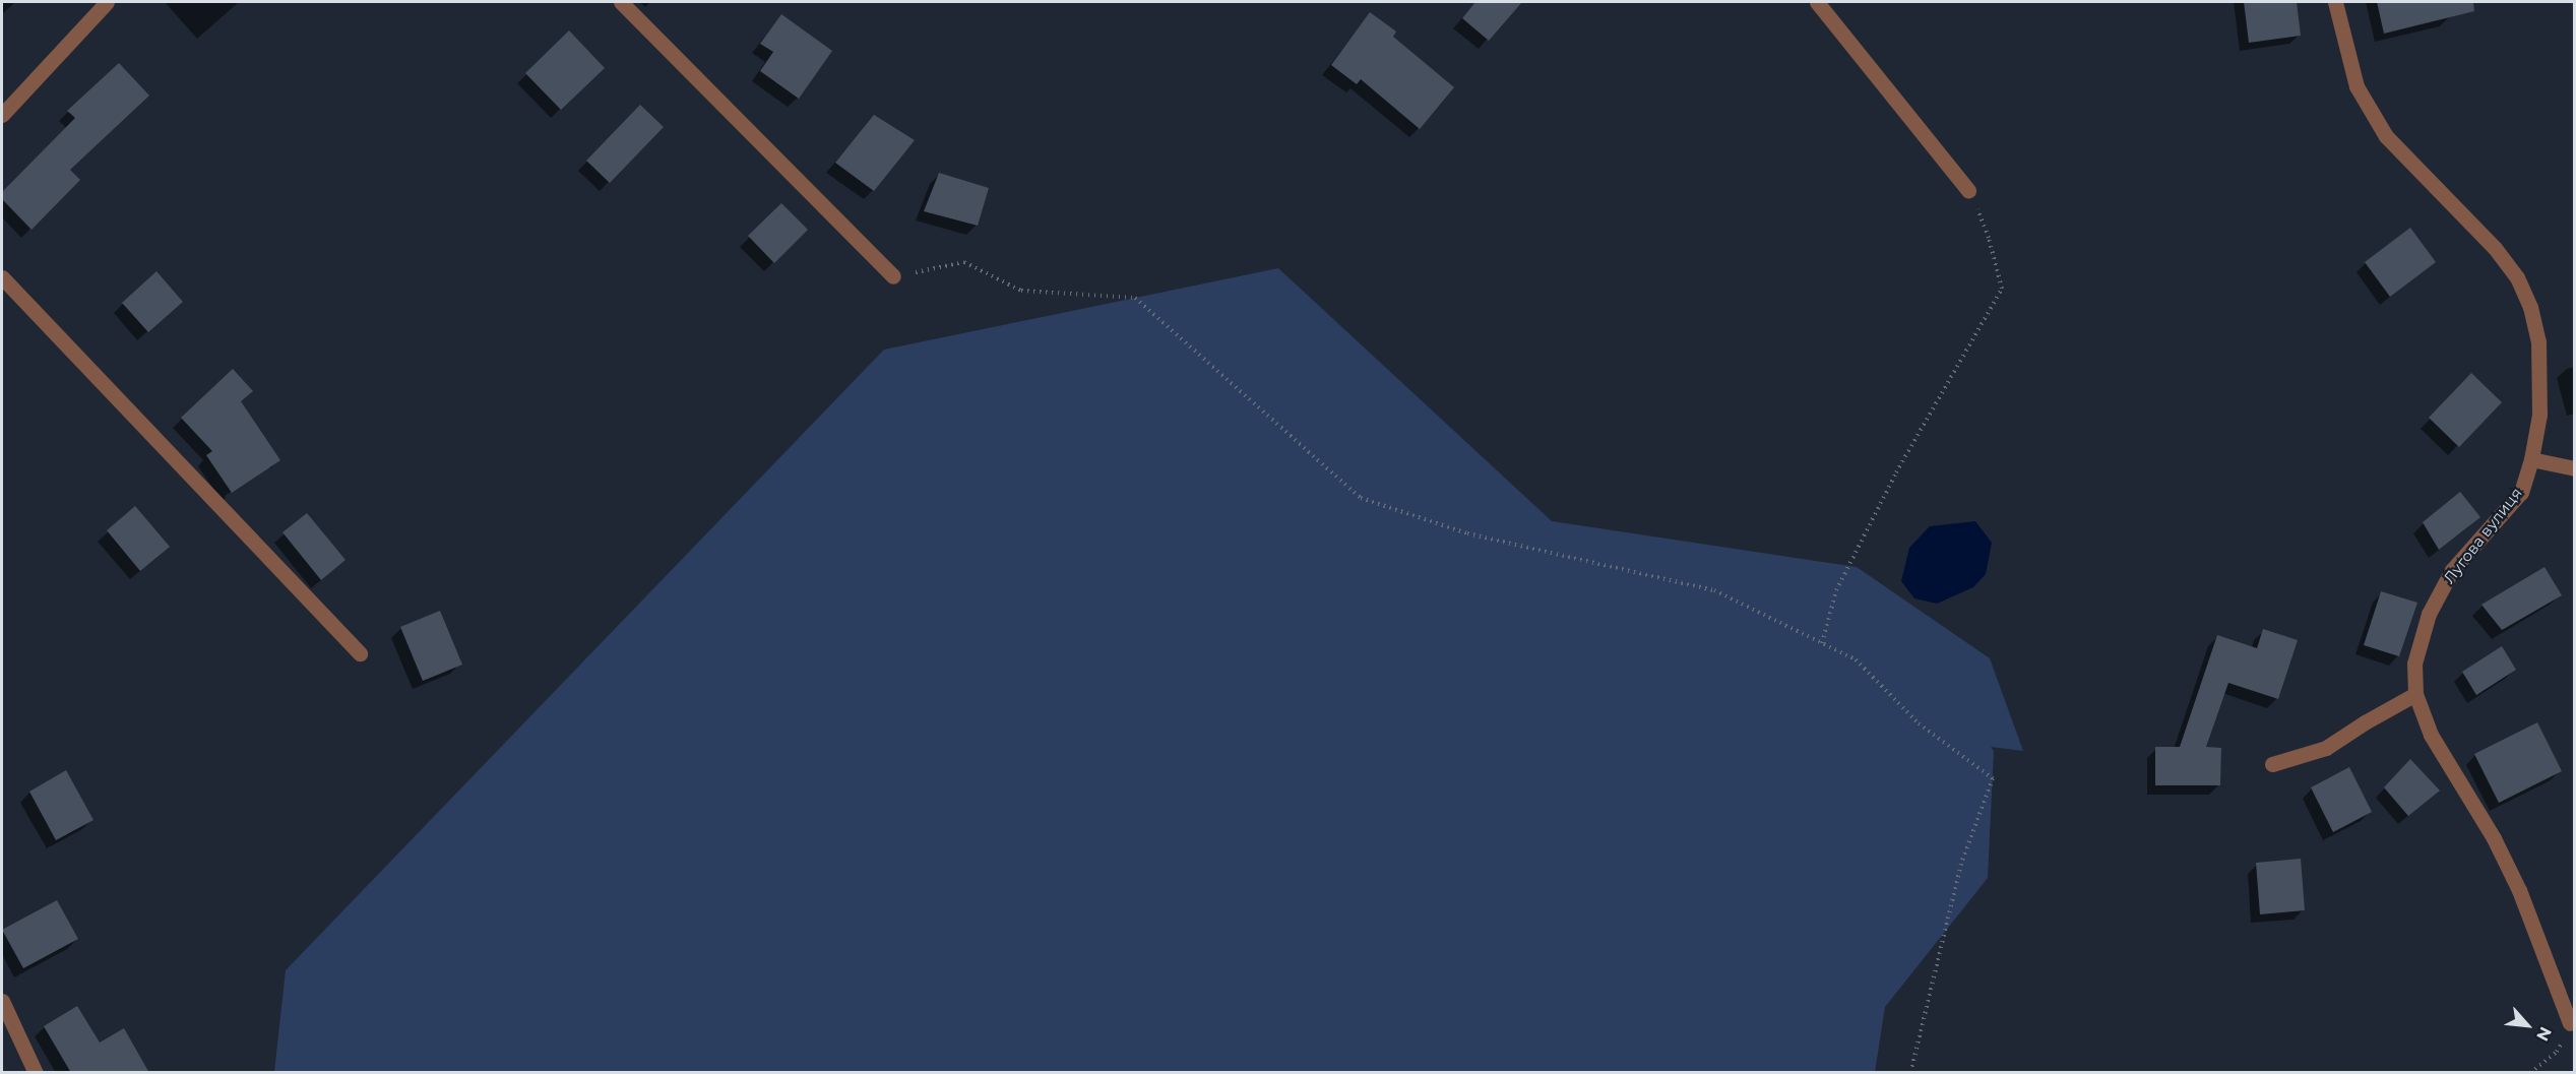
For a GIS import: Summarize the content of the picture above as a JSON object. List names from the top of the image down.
{
  "streets": {
    "street": ["Лугова вулиця"]
  },
  "north": "bottom right"
}
